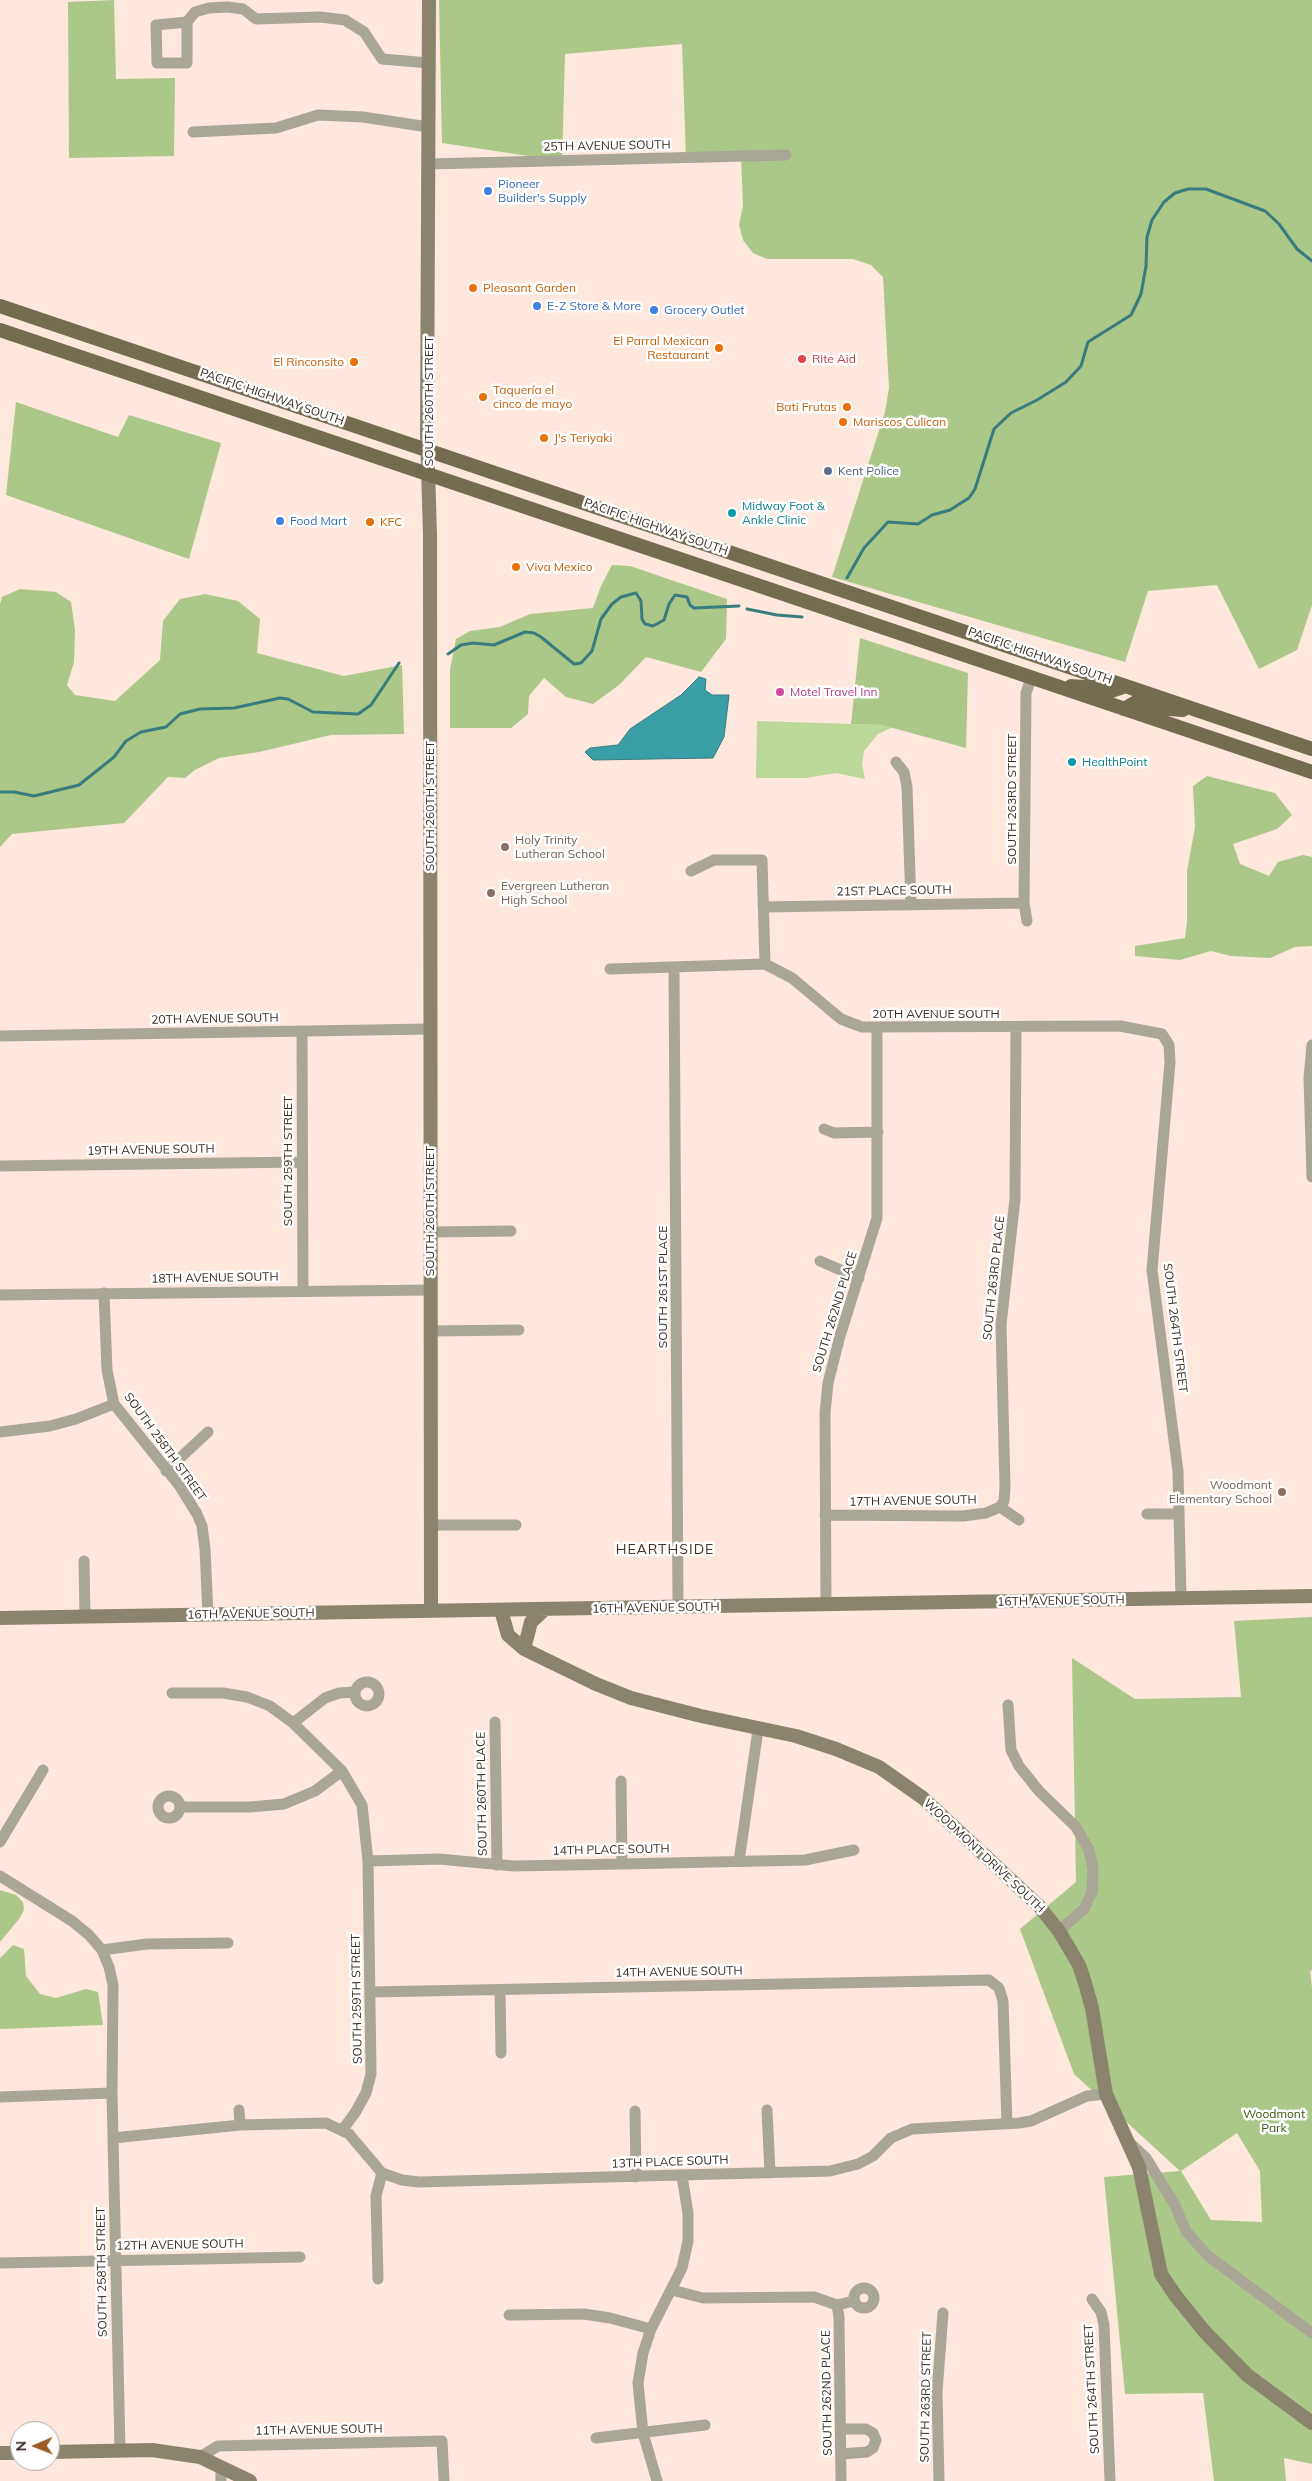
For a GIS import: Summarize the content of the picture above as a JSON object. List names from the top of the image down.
{
  "streets": {
    "main road": [
      "PACIFIC HIGHWAY SOUTH",
      "SOUTH 260TH STREET",
      "16TH AVENUE SOUTH",
      "WOODMONT DRIVE SOUTH"
    ],
    "street": [
      "25TH AVENUE SOUTH",
      "SOUTH 263RD STREET",
      "21ST PLACE SOUTH",
      "20TH AVENUE SOUTH",
      "19TH AVENUE SOUTH",
      "SOUTH 259TH STREET",
      "18TH AVENUE SOUTH",
      "SOUTH 263RD PLACE",
      "SOUTH 261ST PLACE",
      "SOUTH 262ND PLACE",
      "SOUTH 264TH STREET",
      "SOUTH 258TH STREET",
      "17TH AVENUE SOUTH",
      "SOUTH 260TH PLACE",
      "14TH PLACE SOUTH",
      "14TH AVENUE SOUTH",
      "13TH PLACE SOUTH",
      "12TH AVENUE SOUTH",
      "11TH AVENUE SOUTH"
    ]
  },
  "crossings": [
    ["25TH AVENUE SOUTH", "SOUTH 260TH STREET"],
    ["PACIFIC HIGHWAY SOUTH", "SOUTH 260TH STREET"],
    ["PACIFIC HIGHWAY SOUTH", "SOUTH 263RD STREET"],
    ["SOUTH 260TH STREET", "20TH AVENUE SOUTH"],
    ["SOUTH 260TH STREET", "18TH AVENUE SOUTH"],
    ["SOUTH 260TH STREET", "16TH AVENUE SOUTH"],
    ["SOUTH 263RD STREET", "21ST PLACE SOUTH"],
    ["20TH AVENUE SOUTH", "SOUTH 259TH STREET"],
    ["20TH AVENUE SOUTH", "SOUTH 263RD PLACE"],
    ["20TH AVENUE SOUTH", "SOUTH 261ST PLACE"],
    ["20TH AVENUE SOUTH", "SOUTH 262ND PLACE"],
    ["20TH AVENUE SOUTH", "SOUTH 264TH STREET"],
    ["19TH AVENUE SOUTH", "SOUTH 259TH STREET"],
    ["SOUTH 259TH STREET", "18TH AVENUE SOUTH"],
    ["SOUTH 259TH STREET", "14TH PLACE SOUTH"],
    ["SOUTH 259TH STREET", "14TH AVENUE SOUTH"],
    ["18TH AVENUE SOUTH", "SOUTH 258TH STREET"],
    ["SOUTH 263RD PLACE", "17TH AVENUE SOUTH"],
    ["SOUTH 261ST PLACE", "16TH AVENUE SOUTH"],
    ["SOUTH 262ND PLACE", "17TH AVENUE SOUTH"],
    ["SOUTH 262ND PLACE", "16TH AVENUE SOUTH"],
    ["SOUTH 264TH STREET", "16TH AVENUE SOUTH"],
    ["SOUTH 258TH STREET", "16TH AVENUE SOUTH"],
    ["SOUTH 258TH STREET", "12TH AVENUE SOUTH"],
    ["16TH AVENUE SOUTH", "WOODMONT DRIVE SOUTH"],
    ["SOUTH 260TH PLACE", "14TH PLACE SOUTH"],
    ["WOODMONT DRIVE SOUTH", "13TH PLACE SOUTH"],
    ["14TH AVENUE SOUTH", "13TH PLACE SOUTH"]
  ],
  "districts": ["HEARTHSIDE"],
  "parks": ["Woodmont Park"],
  "places": [
    "Pioneer Builder's Supply",
    "Pleasant Garden",
    "E-Z Store & More",
    "Grocery Outlet",
    "El Parral Mexican Restaurant",
    "Rite Aid",
    "El Rinconsito",
    "Taquería el cinco de mayo",
    "Bati Frutas",
    "Mariscos Culican",
    "J's Teriyaki",
    "Kent Police",
    "Midway Foot & Ankle Clinic",
    "Food Mart",
    "KFC",
    "Viva Mexico",
    "Motel Travel Inn",
    "HealthPoint",
    "Holy Trinity Lutheran School",
    "Evergreen Lutheran High School",
    "Woodmont Elementary School"
  ],
  "north": "left"
}
